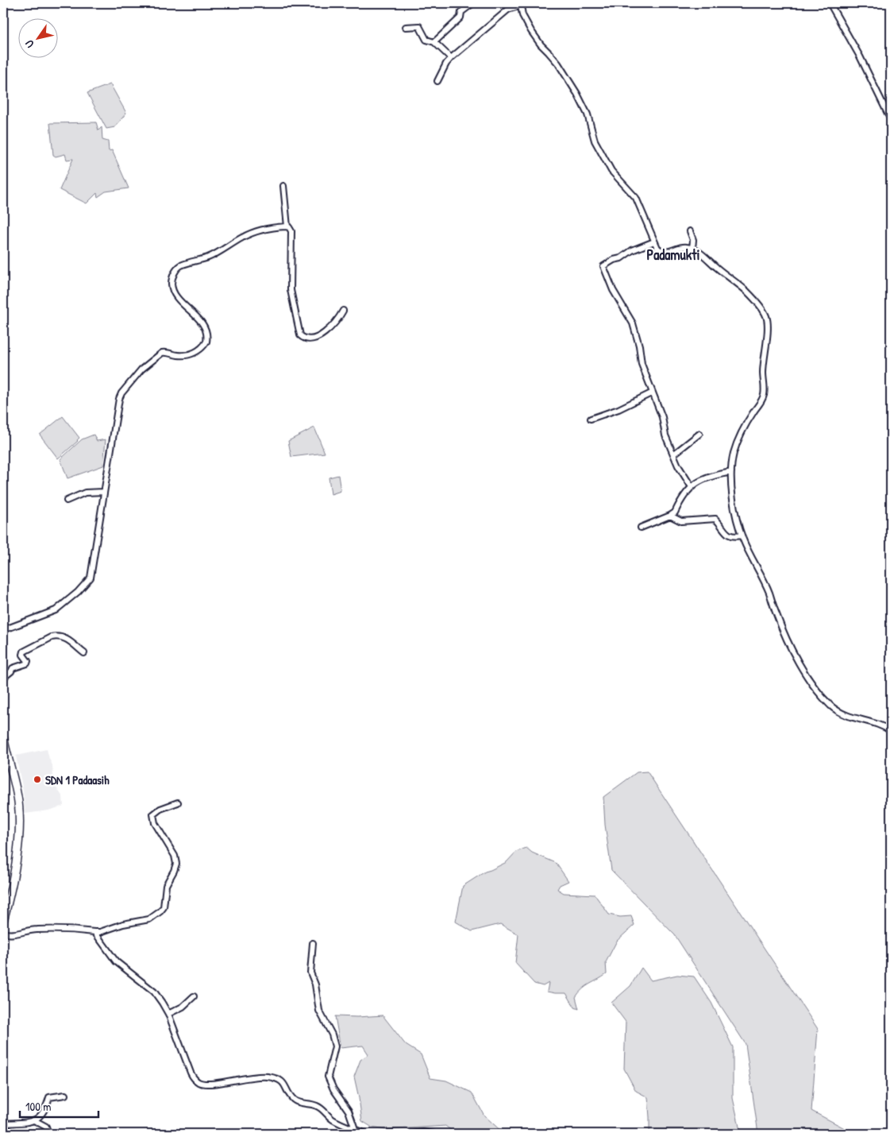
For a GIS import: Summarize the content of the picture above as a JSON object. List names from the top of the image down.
{
  "districts": ["Padamukti"],
  "places": ["SDN 1 Padaasih"],
  "scale_bar": "100 m",
  "north": "bottom left"
}
